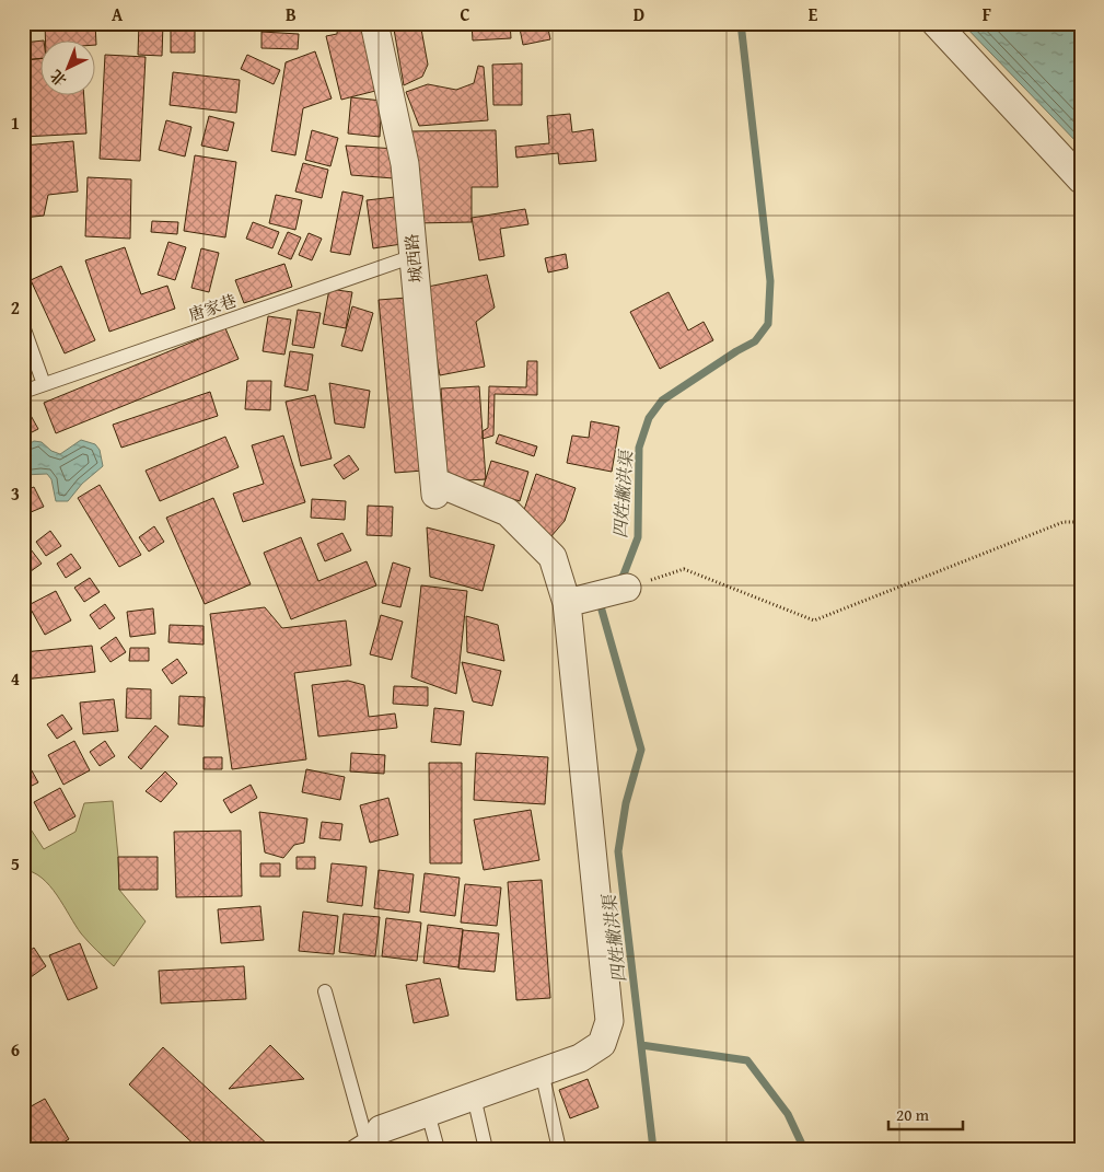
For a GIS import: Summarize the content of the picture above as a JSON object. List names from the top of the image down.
{
  "streets": {
    "street": ["城西路"],
    "lane": ["唐家巷"]
  },
  "crossings": [
    ["城西路", "唐家巷"]
  ],
  "water": ["四姓撇洪渠"],
  "scale_bar": "20 m",
  "north": "bottom left",
  "grid": {
    "columns": [
      "A",
      "B",
      "C",
      "D",
      "E",
      "F"
    ],
    "rows": [
      "1",
      "2",
      "3",
      "4",
      "5",
      "6"
    ]
  }
}
